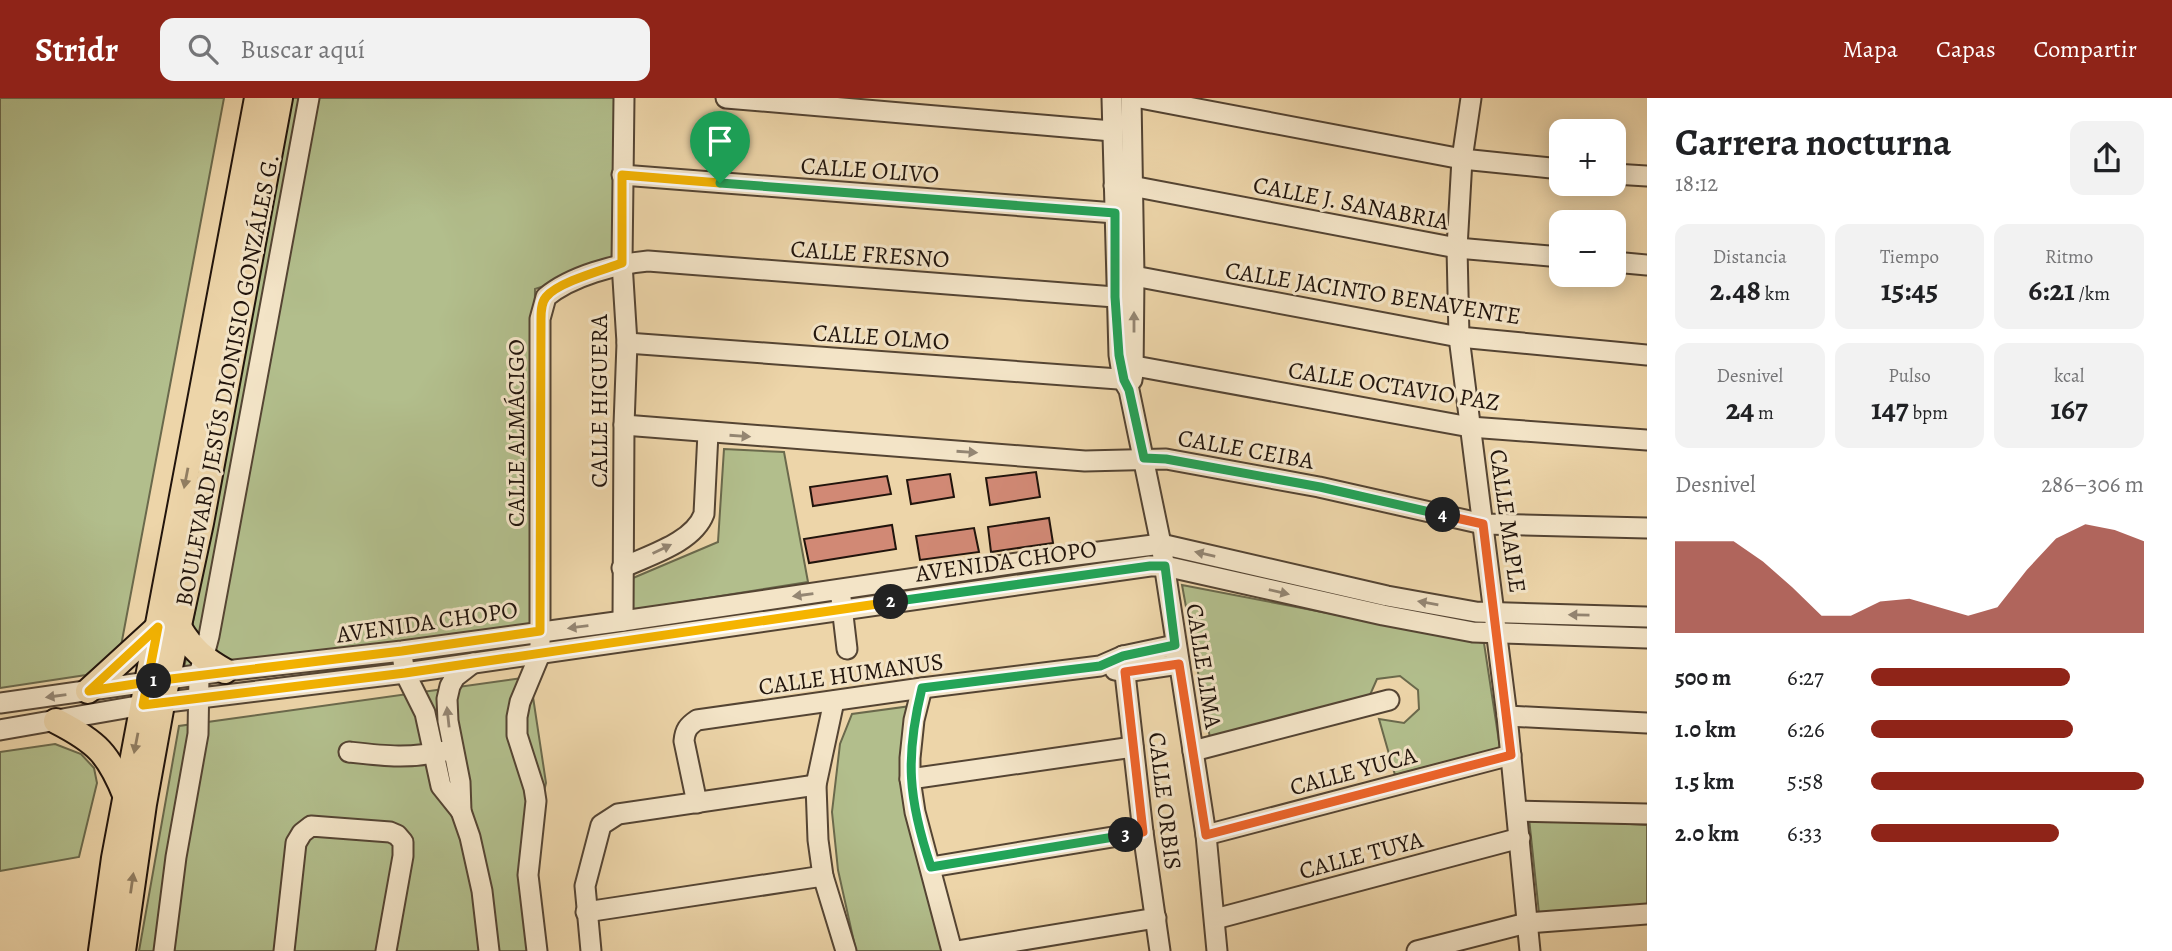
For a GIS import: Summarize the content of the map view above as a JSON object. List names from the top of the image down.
{
  "streets": {
    "main road": ["BOULEVARD JESÚS DIONISIO GONZÁLES G."],
    "street": [
      "CALLE OLIVO",
      "CALLE J. SANABRIA",
      "CALLE FRESNO",
      "CALLE JACINTO BENAVENTE",
      "CALLE OLMO",
      "CALLE OCTAVIO PAZ",
      "CALLE HIGUERA",
      "CALLE ALMÁCIGO",
      "CALLE CEIBA",
      "CALLE MAPLE",
      "AVENIDA CHOPO",
      "CALLE LIMA",
      "CALLE HUMANUS",
      "CALLE YUCA",
      "CALLE ORBIS",
      "CALLE TUYA"
    ]
  },
  "crossings": [
    ["CALLE OLIVO", "CALLE HIGUERA"],
    ["CALLE OLIVO", "CALLE LIMA"],
    ["CALLE J. SANABRIA", "CALLE MAPLE"],
    ["CALLE J. SANABRIA", "CALLE LIMA"],
    ["CALLE FRESNO", "CALLE HIGUERA"],
    ["CALLE FRESNO", "CALLE ALMÁCIGO"],
    ["CALLE FRESNO", "CALLE LIMA"],
    ["CALLE JACINTO BENAVENTE", "CALLE MAPLE"],
    ["CALLE JACINTO BENAVENTE", "CALLE LIMA"],
    ["CALLE OLMO", "CALLE OCTAVIO PAZ"],
    ["CALLE OLMO", "CALLE HIGUERA"],
    ["CALLE OLMO", "CALLE LIMA"],
    ["BOULEVARD JESÚS DIONISIO GONZÁLES G.", "AVENIDA CHOPO"],
    ["CALLE OCTAVIO PAZ", "CALLE MAPLE"],
    ["CALLE OCTAVIO PAZ", "CALLE LIMA"],
    ["CALLE HIGUERA", "CALLE ALMÁCIGO"],
    ["CALLE HIGUERA", "CALLE CEIBA"],
    ["CALLE HIGUERA", "AVENIDA CHOPO"],
    ["CALLE ALMÁCIGO", "AVENIDA CHOPO"],
    ["CALLE CEIBA", "CALLE MAPLE"],
    ["CALLE CEIBA", "CALLE LIMA"],
    ["CALLE MAPLE", "AVENIDA CHOPO"],
    ["CALLE MAPLE", "CALLE YUCA"],
    ["CALLE MAPLE", "CALLE TUYA"],
    ["AVENIDA CHOPO", "CALLE LIMA"],
    ["CALLE LIMA", "CALLE HUMANUS"],
    ["CALLE LIMA", "CALLE YUCA"],
    ["CALLE LIMA", "CALLE TUYA"],
    ["CALLE HUMANUS", "CALLE ORBIS"]
  ],
  "one_way": ["CALLE CEIBA"],
  "page": {
    "header": "Stridr",
    "search": "Buscar aquí",
    "nav": ["Mapa", "Capas", "Compartir"],
    "heading": ["Carrera nocturna", "18:12"],
    "map_buttons": ["+", "−"],
    "stats": [
      ["Distancia", "2.48 km"],
      ["Tiempo", "15:45"],
      ["Ritmo", "6:21 /km"],
      ["Desnivel", "24 m"],
      ["Pulso", "147 bpm"],
      ["kcal", "167"]
    ],
    "chart": ["Desnivel", "286–306 m"],
    "pins": [
      "4",
      "2",
      "1",
      "3"
    ],
    "list": [
      {
        "name": "500 m",
        "note": "6:27"
      },
      {
        "name": "1.0 km",
        "note": "6:26"
      },
      {
        "name": "1.5 km",
        "note": "5:58"
      },
      {
        "name": "2.0 km",
        "note": "6:33"
      }
    ]
  }
}
